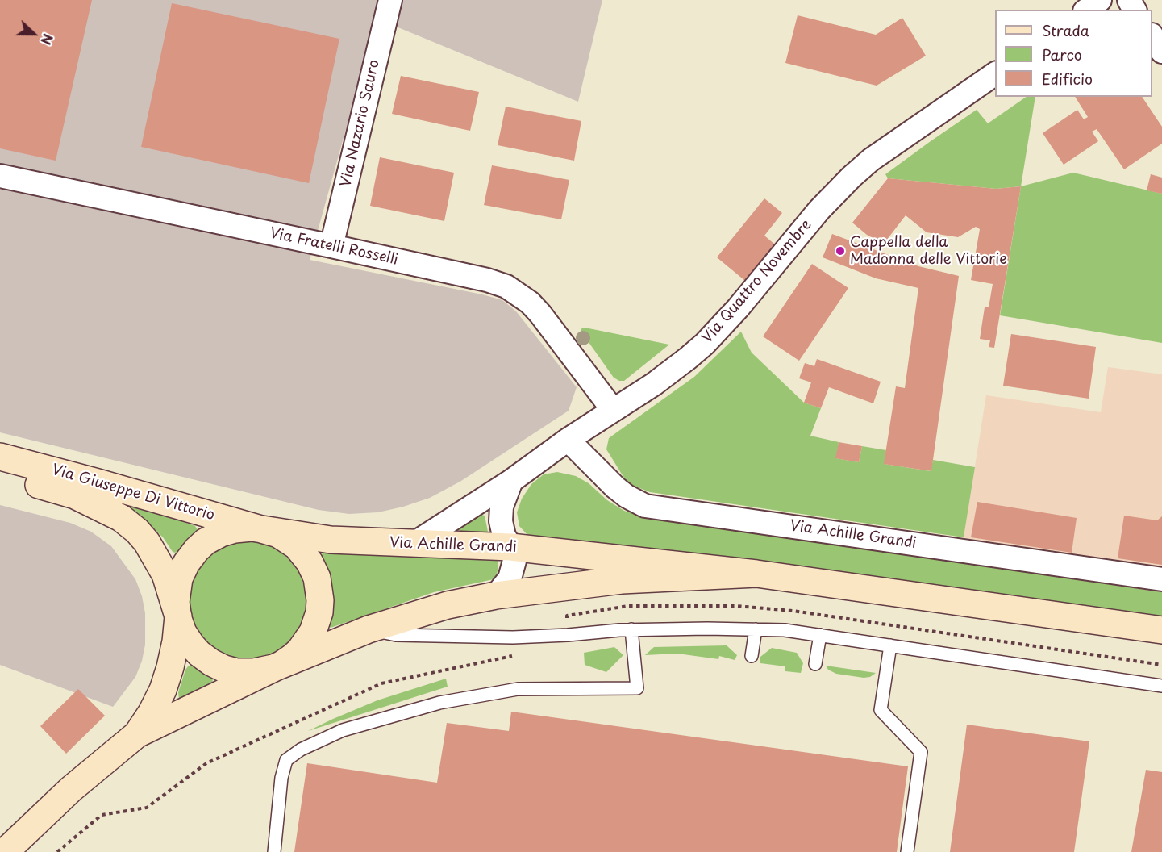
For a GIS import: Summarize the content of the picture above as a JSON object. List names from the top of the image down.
{
  "streets": {
    "main road": ["Via Giuseppe Di Vittorio", "Via Achille Grandi"],
    "street": ["Via Nazario Sauro", "Via Fratelli Rosselli", "Via Quattro Novembre"]
  },
  "crossings": [
    ["Via Nazario Sauro", "Via Fratelli Rosselli"],
    ["Via Fratelli Rosselli", "Via Quattro Novembre"],
    ["Via Quattro Novembre", "Via Achille Grandi"],
    ["Via Giuseppe Di Vittorio", "Via Achille Grandi"]
  ],
  "places": ["Cappella della Madonna delle Vittorie"],
  "legend": ["Strada", "Parco", "Edificio"],
  "north": "right"
}
